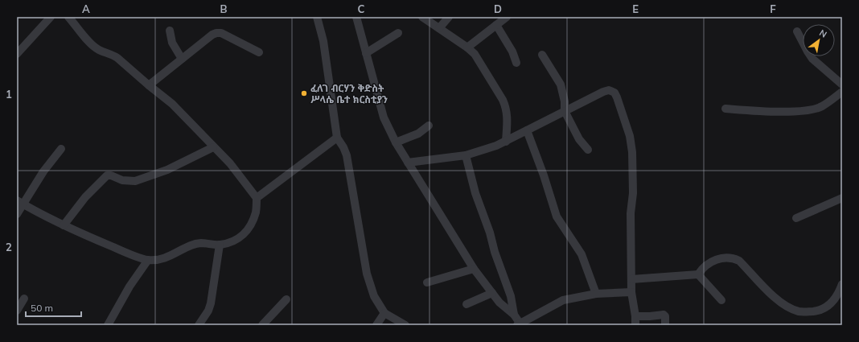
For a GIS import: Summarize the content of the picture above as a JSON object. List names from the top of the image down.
{
  "places": ["ፈለገ ብርሃን ቅድስት ሥላሴ ቤተ ክርስቲያን"],
  "scale_bar": "50 m",
  "north": "top right",
  "grid": {
    "columns": [
      "A",
      "B",
      "C",
      "D",
      "E",
      "F"
    ],
    "rows": ["1", "2"]
  }
}
